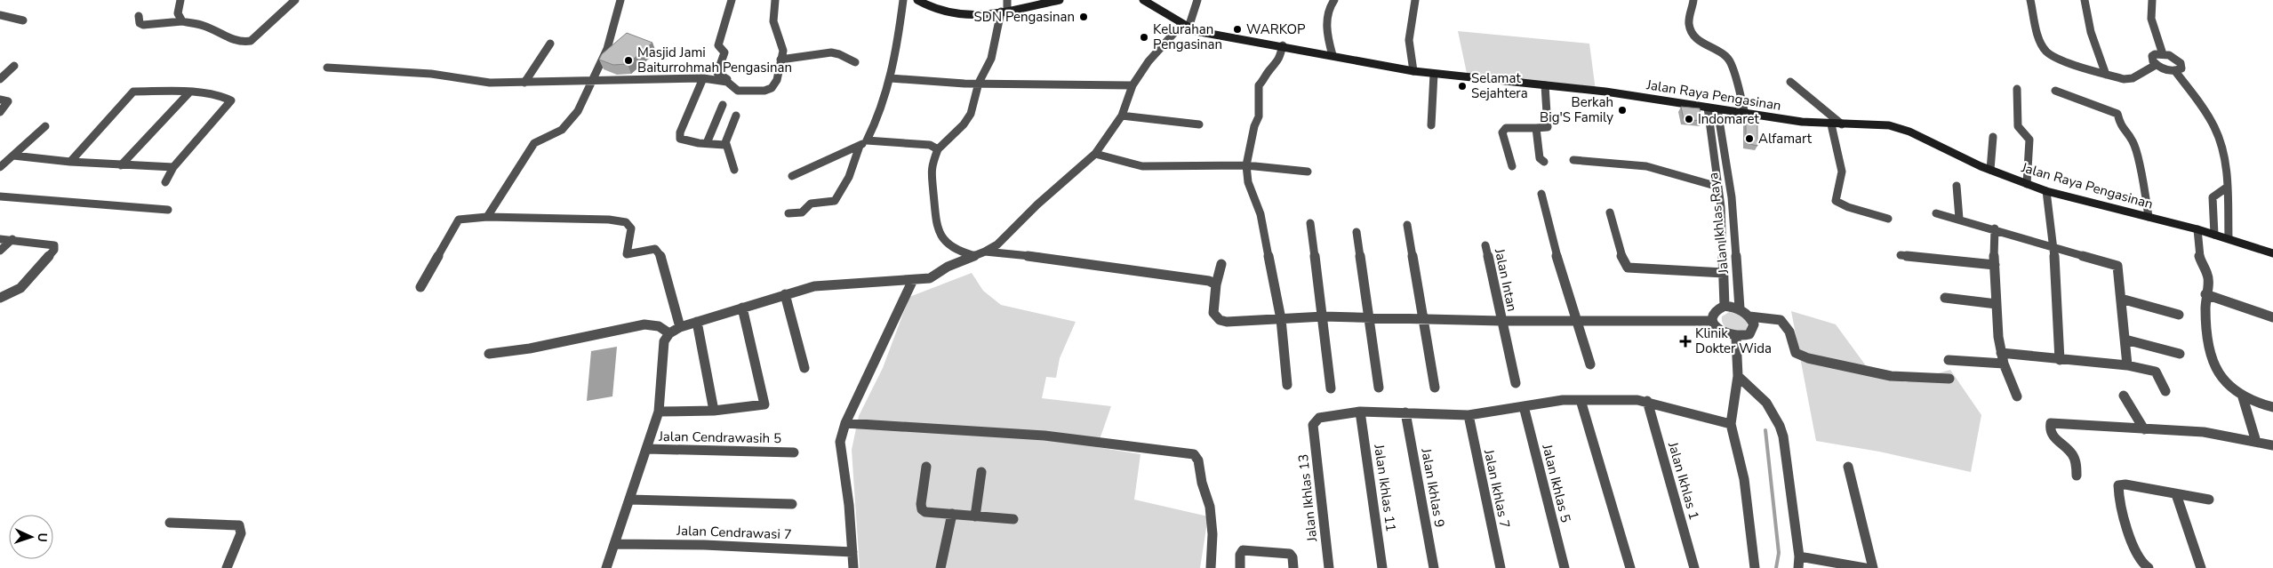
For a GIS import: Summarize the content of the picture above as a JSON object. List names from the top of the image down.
{
  "streets": {
    "main road": ["Jalan Raya Pengasinan"],
    "street": [
      "Jalan Ikhlas Raya",
      "Jalan Intan",
      "Jalan Cendrawasih 5",
      "Jalan Ikhlas 1",
      "Jalan Ikhlas 5",
      "Jalan Ikhlas 11",
      "Jalan Ikhlas 9",
      "Jalan Ikhlas 7",
      "Jalan Ikhlas 13",
      "Jalan Cendrawasi 7"
    ]
  },
  "crossings": [
    ["Jalan Raya Pengasinan", "Jalan Ikhlas Raya"],
    ["Jalan Ikhlas 11", "Jalan Ikhlas 13"]
  ],
  "places": {
    "other": [
      "SDN Pengasinan",
      "WARKOP",
      "Kelurahan Pengasinan",
      "Masjid Jami Baiturrohmah Pengasinan",
      "Selamat Sejahtera",
      "Berkah Big'S Family",
      "Indomaret",
      "Alfamart"
    ],
    "health": ["Klinik Dokter Wida"]
  },
  "north": "right"
}
